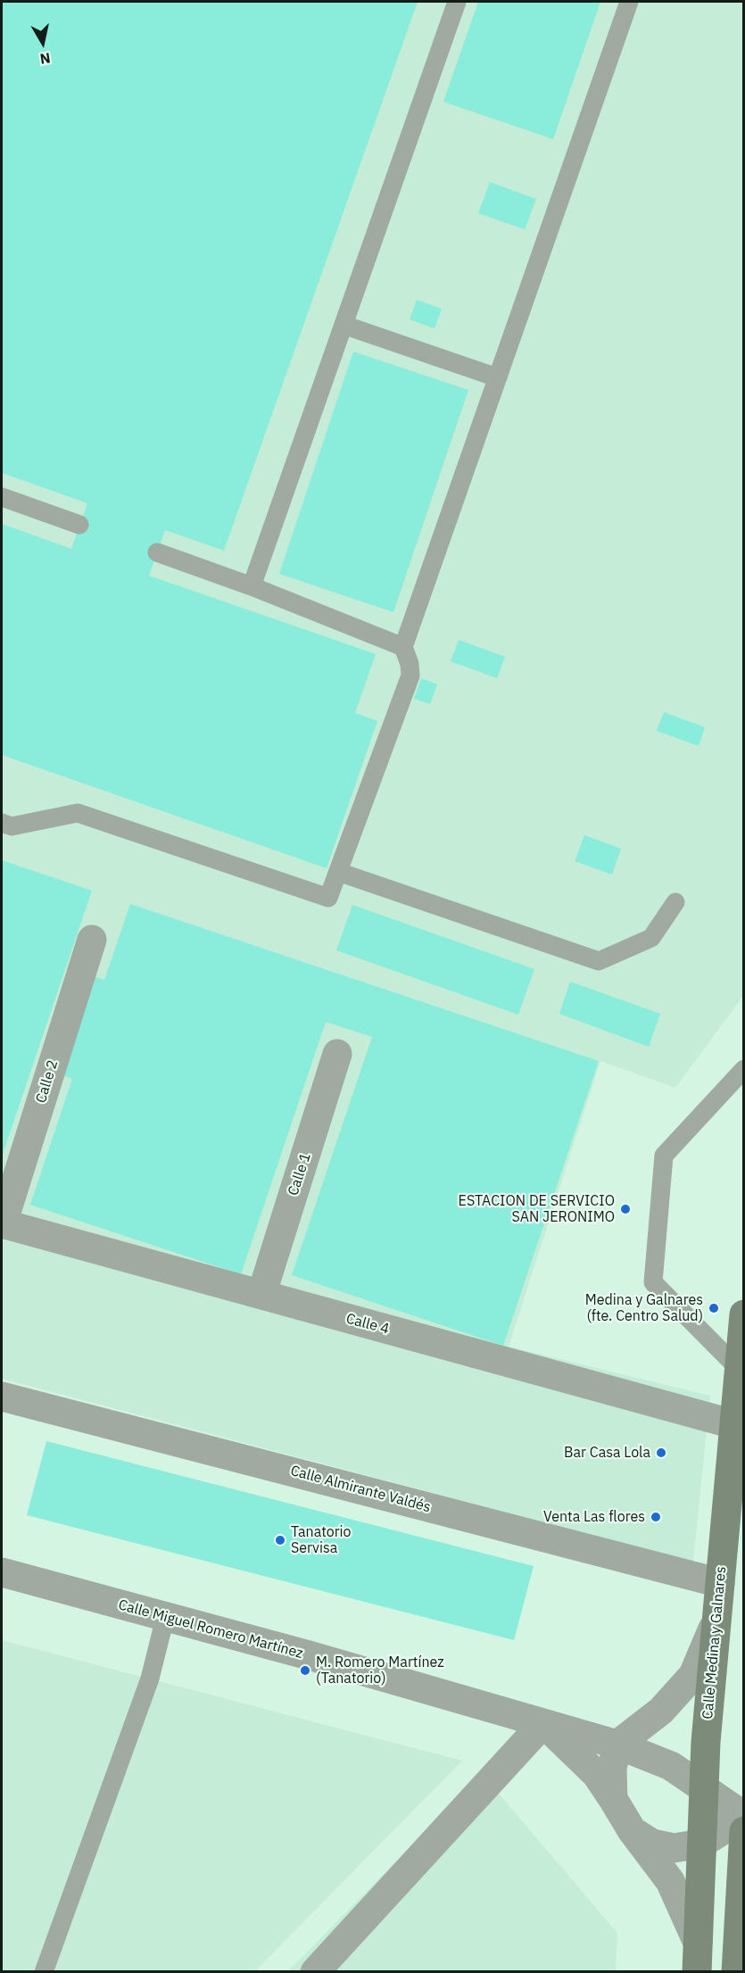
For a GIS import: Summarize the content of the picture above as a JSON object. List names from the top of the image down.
{
  "streets": {
    "main road": ["Calle Medina y Galnares"],
    "street": [
      "Calle 2",
      "Calle 1",
      "Calle 4",
      "Calle Almirante Valdés",
      "Calle Miguel Romero Martínez"
    ]
  },
  "crossings": [
    ["Calle 2", "Calle 4"],
    ["Calle 1", "Calle 4"],
    ["Calle 4", "Calle Medina y Galnares"],
    ["Calle Almirante Valdés", "Calle Medina y Galnares"],
    ["Calle Miguel Romero Martínez", "Calle Medina y Galnares"]
  ],
  "places": [
    "ESTACION DE SERVICIO SAN JERONIMO",
    "Medina y Galnares (fte. Centro Salud)",
    "Bar Casa Lola",
    "Venta Las flores",
    "Tanatorio Servisa",
    "M. Romero Martínez (Tanatorio)"
  ],
  "north": "bottom"
}
